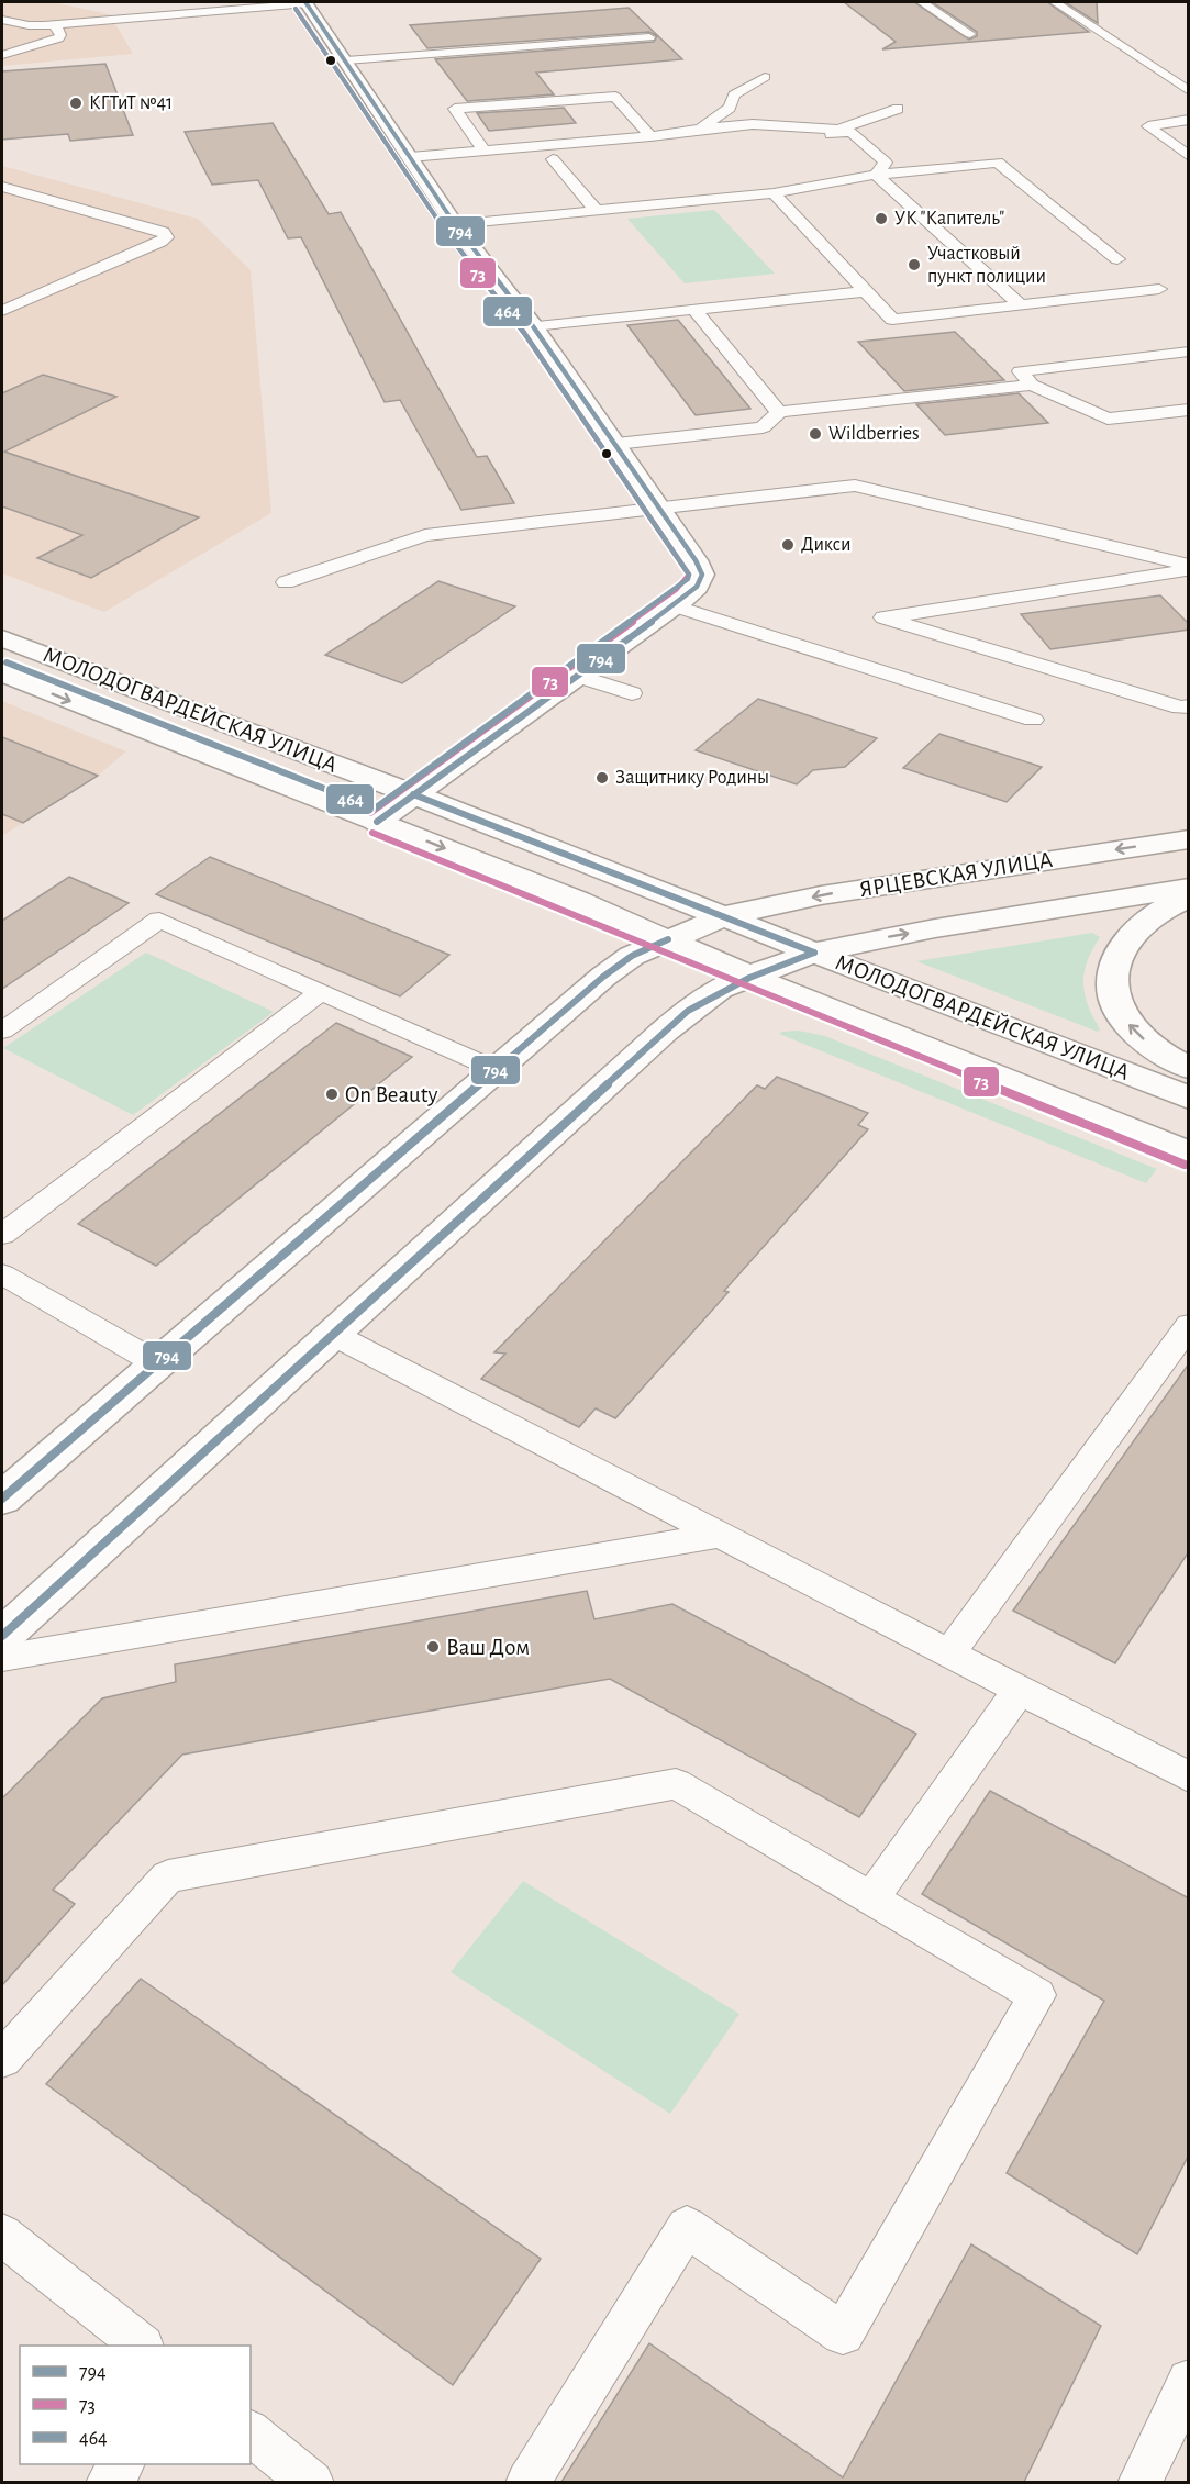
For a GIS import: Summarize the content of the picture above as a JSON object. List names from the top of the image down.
{
  "streets": {
    "main road": ["МОЛОДОГВАРДЕЙСКАЯ УЛИЦА", "ЯРЦЕВСКАЯ УЛИЦА"]
  },
  "crossings": [
    ["МОЛОДОГВАРДЕЙСКАЯ УЛИЦА", "ЯРЦЕВСКАЯ УЛИЦА"]
  ],
  "places": [
    "КГТиТ №41",
    "УК \"Капитель\"",
    "Участковый пункт полиции",
    "Wildberries",
    "Дикси",
    "Защитнику Родины",
    "On Beauty",
    "Ваш Дом"
  ],
  "lines": ["transit line 794", "transit line 73", "transit line 464"],
  "legend": ["794", "73", "464"]
}
